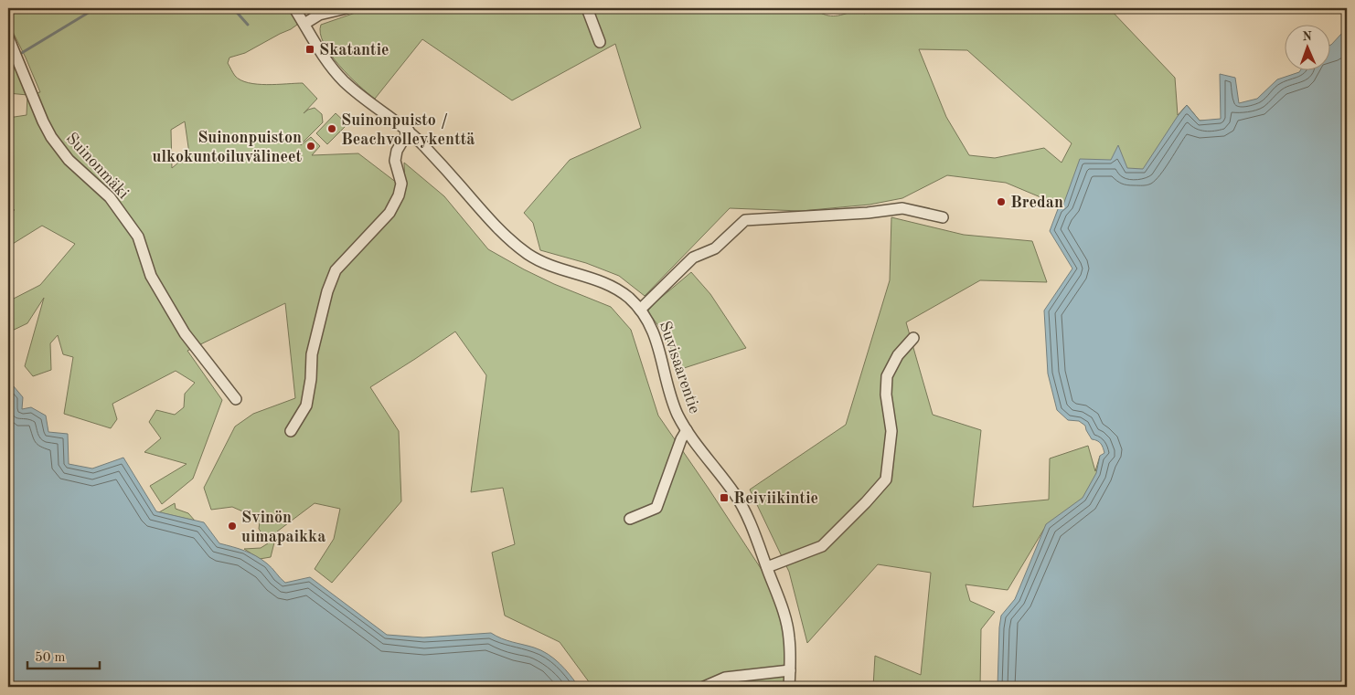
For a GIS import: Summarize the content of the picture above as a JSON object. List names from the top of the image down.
{
  "streets": {
    "street": ["Suinonmäki", "Suvisaarentie"]
  },
  "places": {
    "transit": ["Skatantie", "Reiviikintie"],
    "other": [
      "Suinonpuisto / Beachvolleykenttä",
      "Suinonpuiston ulkokuntoiluvälineet",
      "Bredan",
      "Svinön uimapaikka"
    ]
  },
  "scale_bar": "50 m",
  "north": "top"
}
